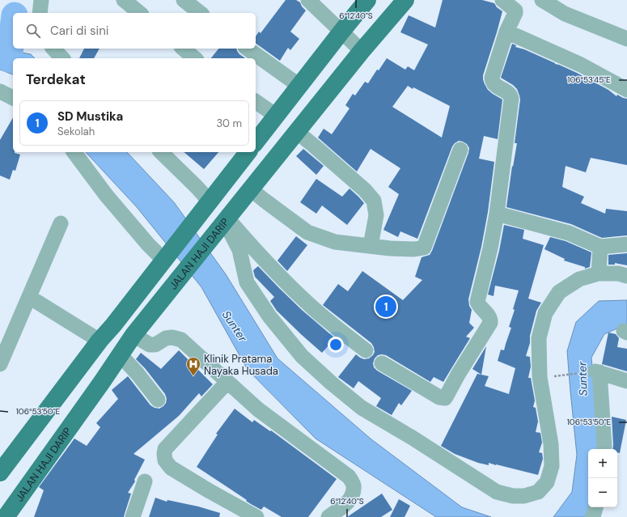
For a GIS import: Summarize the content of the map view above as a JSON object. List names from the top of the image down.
{
  "streets": {
    "main road": ["JALAN HAJI DARIP"]
  },
  "water": ["Sunter"],
  "places": {
    "hospital": ["Klinik Pratama Nayaka Husada"]
  },
  "page": {
    "search": "Cari di sini",
    "heading": "Terdekat",
    "list": [
      {
        "mark": "1",
        "name": "SD Mustika",
        "note": "Sekolah",
        "value": "30 m"
      }
    ],
    "pins": "1",
    "map_buttons": ["+", "−"]
  },
  "coordinates": ["6°12'40\"S", "106°53'45\"E", "106°53'50\"E"]
}
